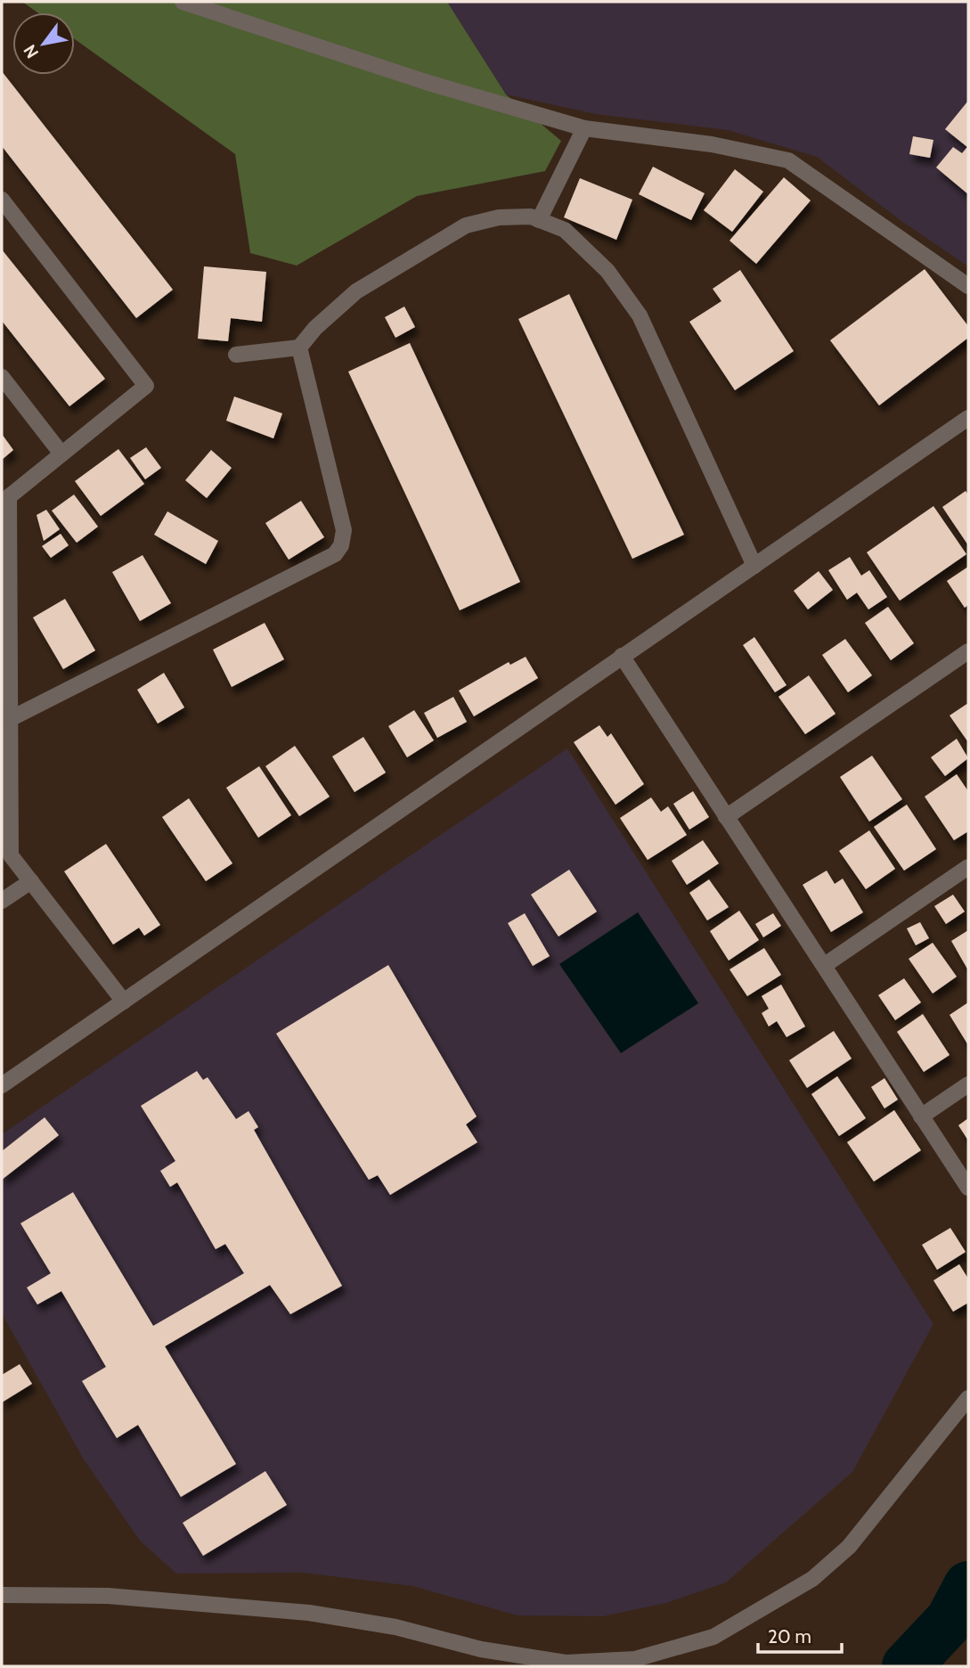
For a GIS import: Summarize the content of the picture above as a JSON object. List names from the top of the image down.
{
  "scale_bar": "20 m",
  "north": "bottom left"
}
